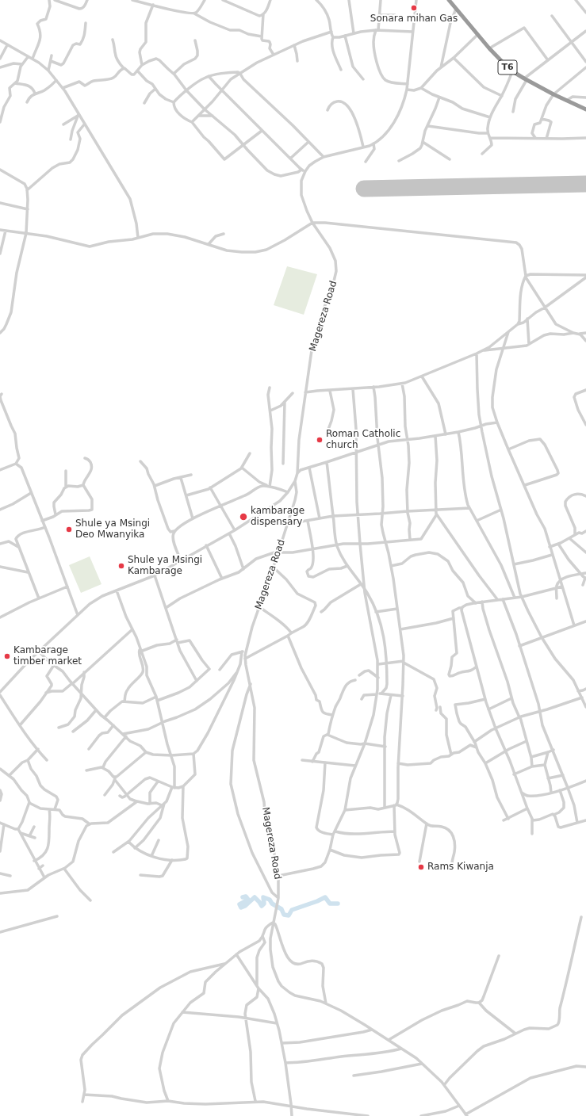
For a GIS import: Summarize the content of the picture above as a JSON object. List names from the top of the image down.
{
  "streets": {
    "highway": ["T6"],
    "street": ["Magereza Road"]
  },
  "places": [
    "Sonara mihan Gas",
    "Roman Catholic church",
    "kambarage dispensary",
    "Shule ya Msingi Deo Mwanyika",
    "Shule ya Msingi Kambarage",
    "Kambarage timber market",
    "Rams Kiwanja"
  ]
}
